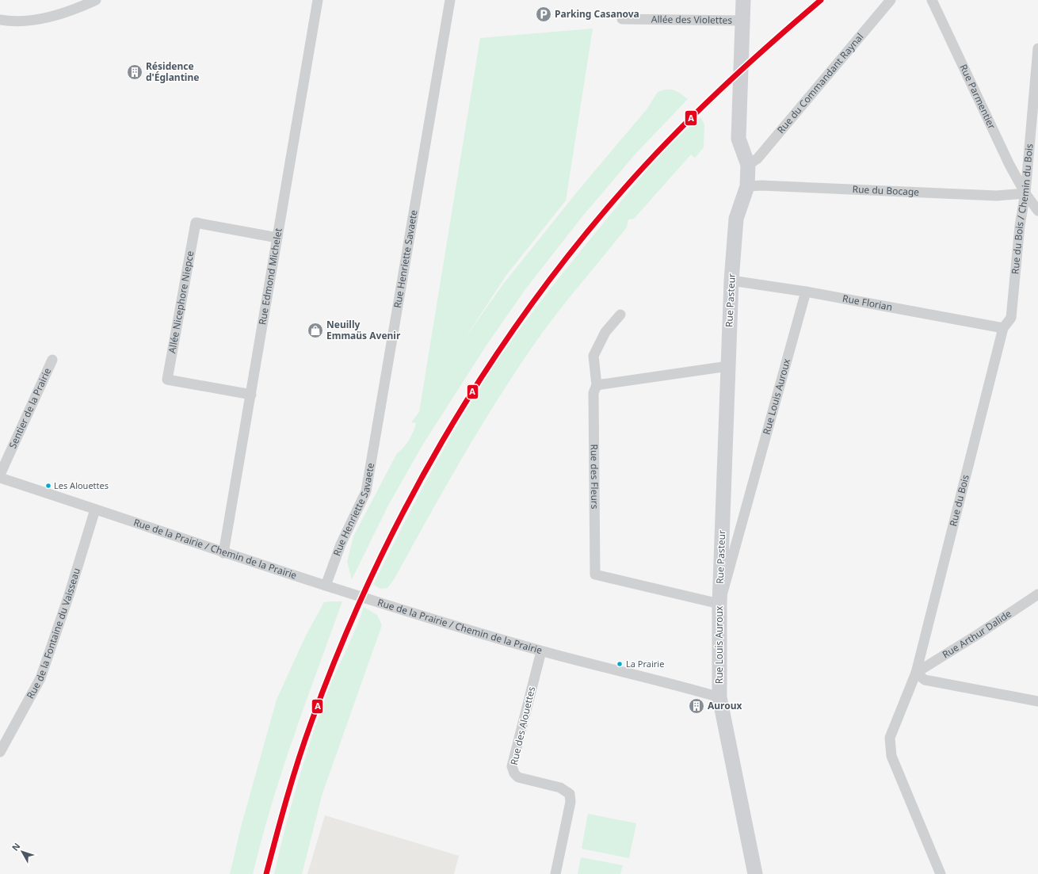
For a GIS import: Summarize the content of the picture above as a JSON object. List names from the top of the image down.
{
  "streets": {
    "street": [
      "Allée des Violettes",
      "Rue du Commandant Raynal",
      "Rue Parmentier",
      "Rue du Bocage",
      "Rue du Bois / Chemin du Bois",
      "Rue Henriette Savaete",
      "Rue Edmond Michelet",
      "Rue Pasteur",
      "Allée Nicephore Niepce",
      "Rue Florian",
      "Rue Louis Auroux",
      "Sentier de la Prairie",
      "Rue des Fleurs",
      "Rue du Bois",
      "Rue de la Prairie / Chemin de la Prairie",
      "Rue de la Fontaine du Vaisseau",
      "Rue Arthur Dalide",
      "Rue des Alouettes"
    ]
  },
  "crossings": [
    ["Allée des Violettes", "Rue Pasteur"],
    ["Rue du Commandant Raynal", "Rue Pasteur"],
    ["Rue Parmentier", "Rue du Bocage"],
    ["Rue Parmentier", "Rue du Bois / Chemin du Bois"],
    ["Rue du Bocage", "Rue du Bois / Chemin du Bois"],
    ["Rue du Bocage", "Rue Pasteur"],
    ["Rue du Bois / Chemin du Bois", "Rue Florian"],
    ["Rue du Bois / Chemin du Bois", "Rue du Bois"],
    ["Rue Henriette Savaete", "Rue de la Prairie / Chemin de la Prairie"],
    ["Rue Edmond Michelet", "Allée Nicephore Niepce"],
    ["Rue Edmond Michelet", "Rue de la Prairie / Chemin de la Prairie"],
    ["Rue Pasteur", "Rue Florian"],
    ["Rue Pasteur", "Rue Louis Auroux"],
    ["Rue Pasteur", "Rue des Fleurs"],
    ["Rue Florian", "Rue Louis Auroux"],
    ["Rue Florian", "Rue du Bois"],
    ["Rue Louis Auroux", "Rue des Fleurs"],
    ["Rue Louis Auroux", "Rue de la Prairie / Chemin de la Prairie"],
    ["Rue du Bois", "Rue Arthur Dalide"],
    ["Rue de la Prairie / Chemin de la Prairie", "Rue de la Fontaine du Vaisseau"],
    ["Rue de la Prairie / Chemin de la Prairie", "Rue des Alouettes"]
  ],
  "places": {
    "parking": ["Parking Casanova"],
    "building": ["Résidence d'Églantine", "Auroux"],
    "shop": ["Neuilly Emmaüs Avenir"],
    "other": ["Les Alouettes", "La Prairie"]
  },
  "lines": ["transit line A"],
  "north": "top left"
}
